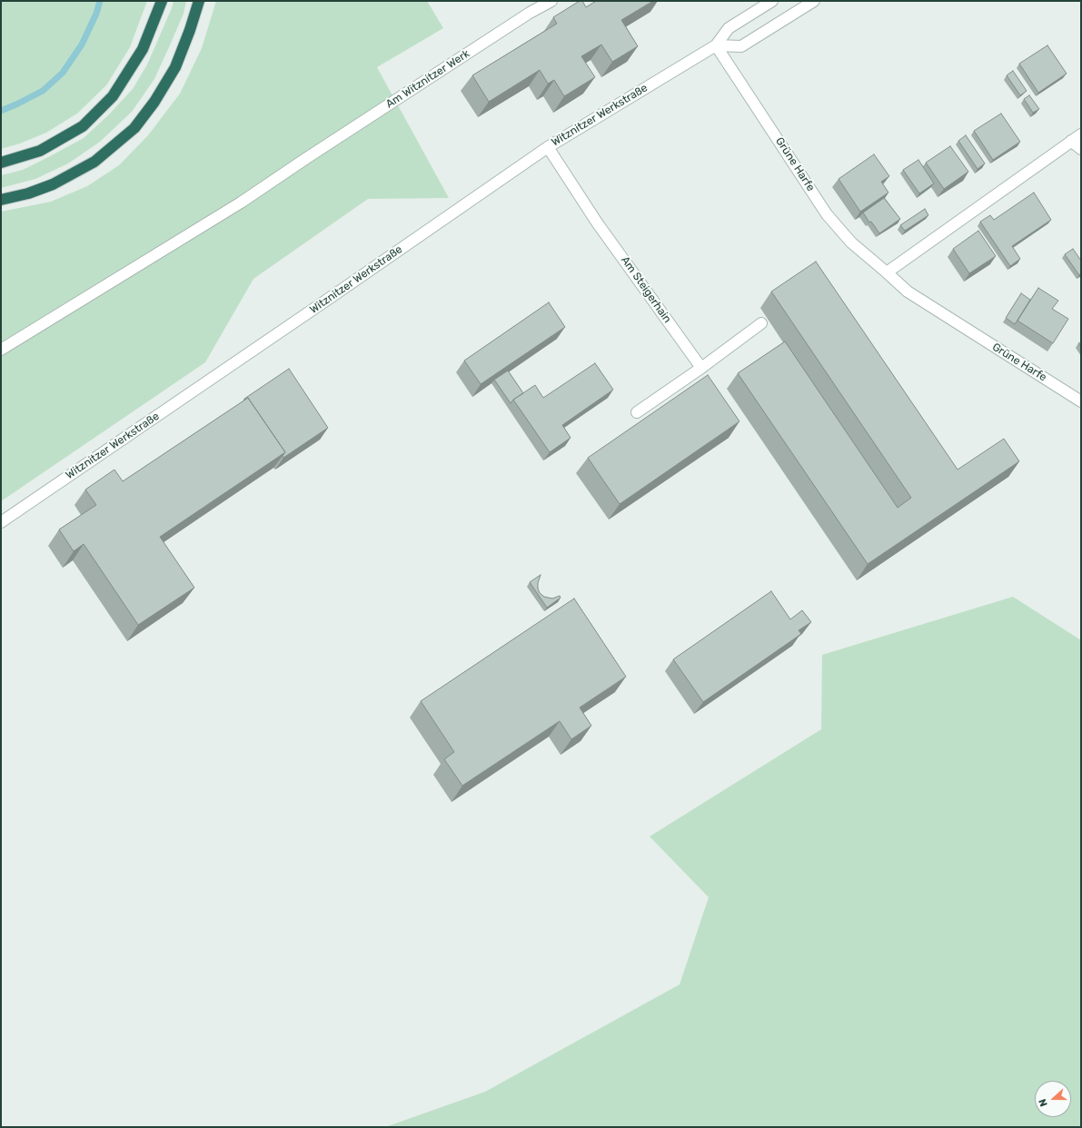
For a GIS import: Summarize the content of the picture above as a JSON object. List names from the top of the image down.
{
  "streets": {
    "street": [
      "Am Witznitzer Werk",
      "Witznitzer Werkstraße",
      "Grüne Harfe",
      "Am Steigerhain"
    ]
  },
  "crossings": [
    ["Witznitzer Werkstraße", "Grüne Harfe"],
    ["Witznitzer Werkstraße", "Am Steigerhain"]
  ],
  "north": "left"
}
